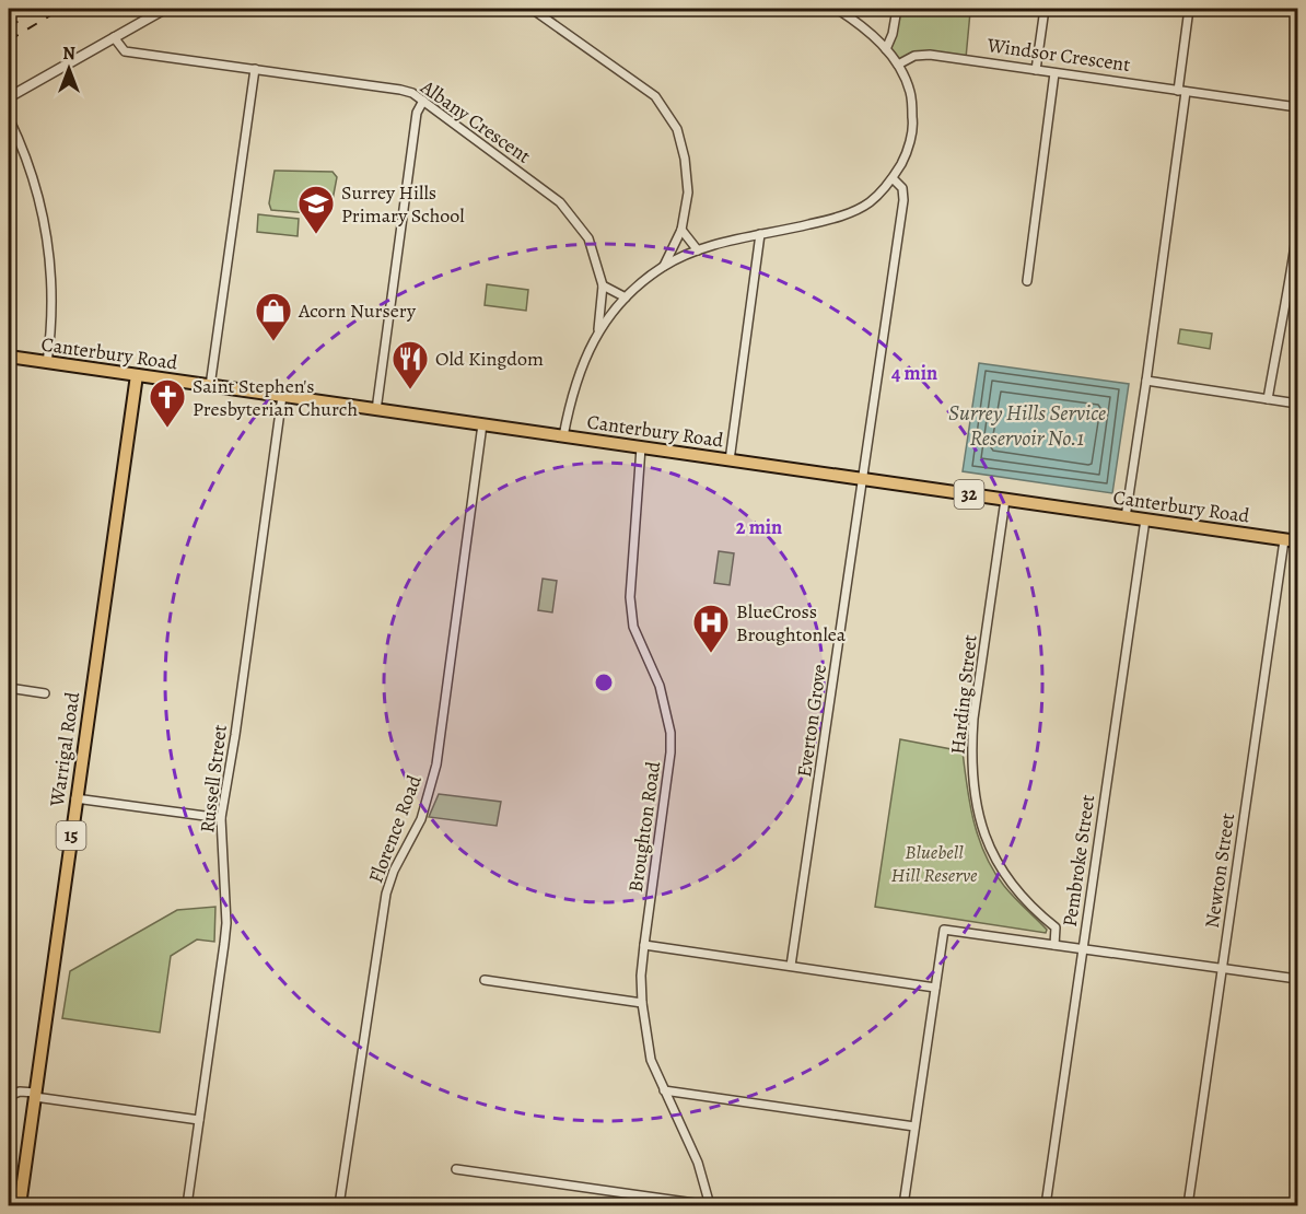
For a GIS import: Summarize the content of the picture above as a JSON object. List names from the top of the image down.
{
  "streets": {
    "main road": [
      "Canterbury Road",
      "32",
      "Warrigal Road",
      "15"
    ],
    "street": [
      "Windsor Crescent",
      "Albany Crescent",
      "Harding Street",
      "Everton Grove",
      "Russell Street",
      "Broughton Road",
      "Florence Road",
      "Pembroke Street",
      "Newton Street"
    ]
  },
  "crossings": [
    ["Canterbury Road", "Harding Street"],
    ["Canterbury Road", "Everton Grove"],
    ["Canterbury Road", "Warrigal Road"],
    ["Canterbury Road", "Russell Street"],
    ["Canterbury Road", "Broughton Road"],
    ["Canterbury Road", "Florence Road"],
    ["Canterbury Road", "Pembroke Street"],
    ["Canterbury Road", "Newton Street"]
  ],
  "water": ["Surrey Hills Service Reservoir No.1"],
  "parks": ["Bluebell Hill Reserve"],
  "places": {
    "school or university": ["Surrey Hills Primary School"],
    "shop": ["Acorn Nursery"],
    "restaurant": ["Old Kingdom"],
    "church": ["Saint Stephen's Presbyterian Church"],
    "hospital": ["BlueCross Broughtonlea"]
  },
  "north": "top",
  "rings": ["4 min", "2 min"]
}
